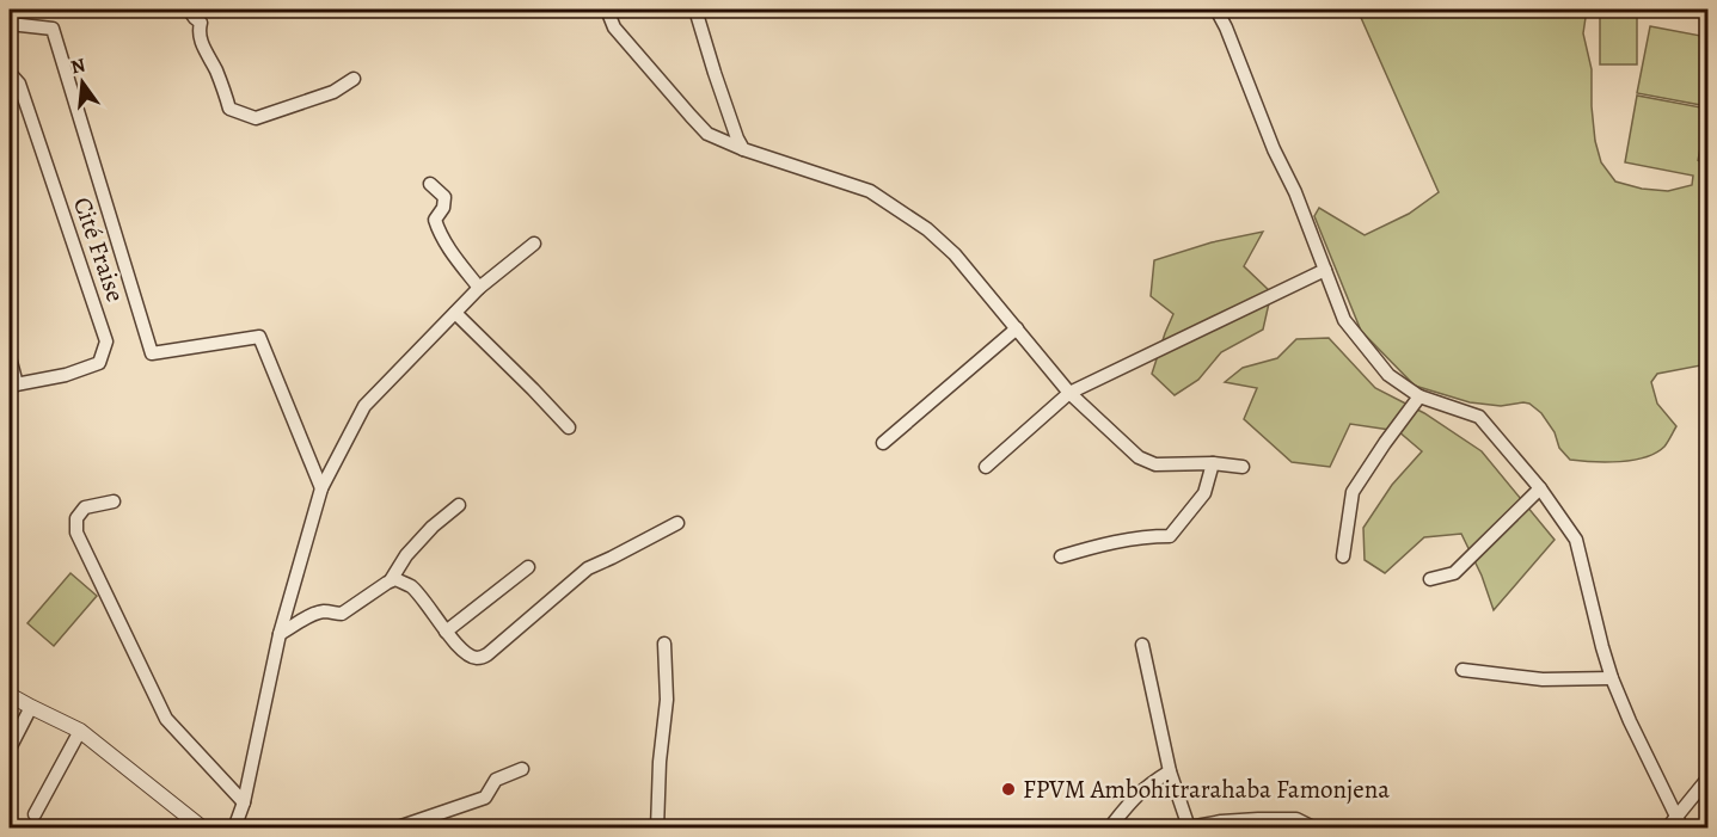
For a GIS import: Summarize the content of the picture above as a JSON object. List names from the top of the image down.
{
  "streets": {
    "street": ["Cité Fraise"]
  },
  "places": ["FPVM Ambohitrarahaba Famonjena"],
  "north": "top"
}
